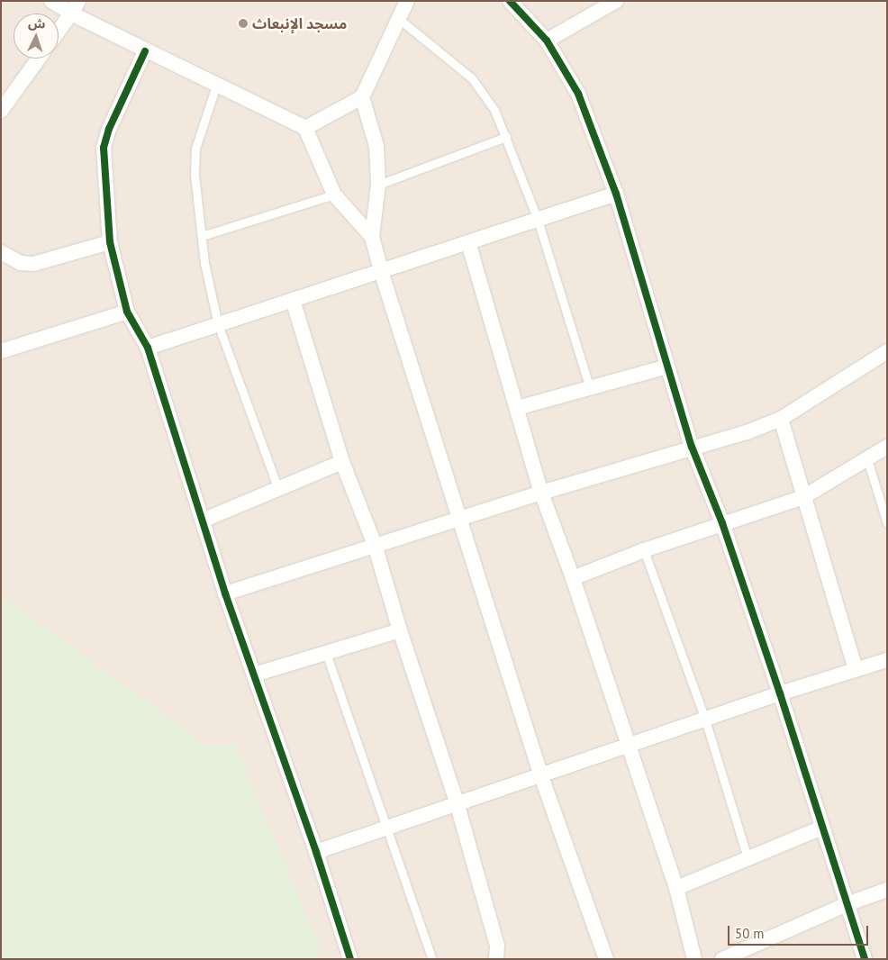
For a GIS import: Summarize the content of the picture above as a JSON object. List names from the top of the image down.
{
  "places": ["مسجد الإنبعاث"],
  "scale_bar": "50 m",
  "north": "top"
}
